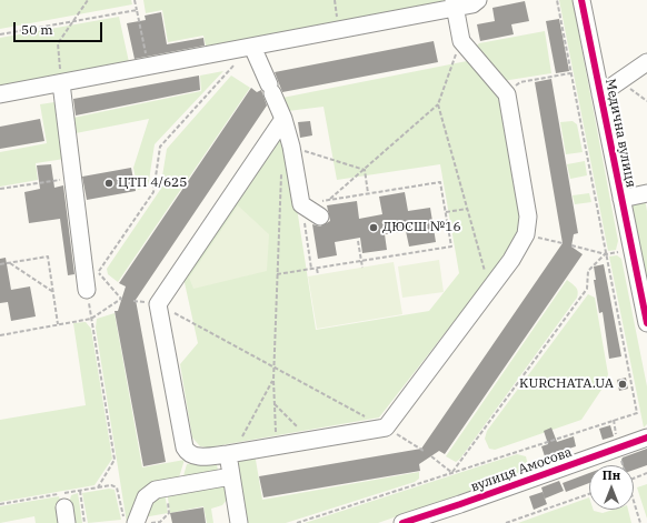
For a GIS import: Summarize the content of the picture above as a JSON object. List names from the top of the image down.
{
  "streets": {
    "street": ["Медична вулиця", "вулиця Амосова"]
  },
  "places": ["ЦТП 4/625", "ДЮСШ №16", "KURCHATA.UA"],
  "scale_bar": "50 m",
  "north": "top"
}
